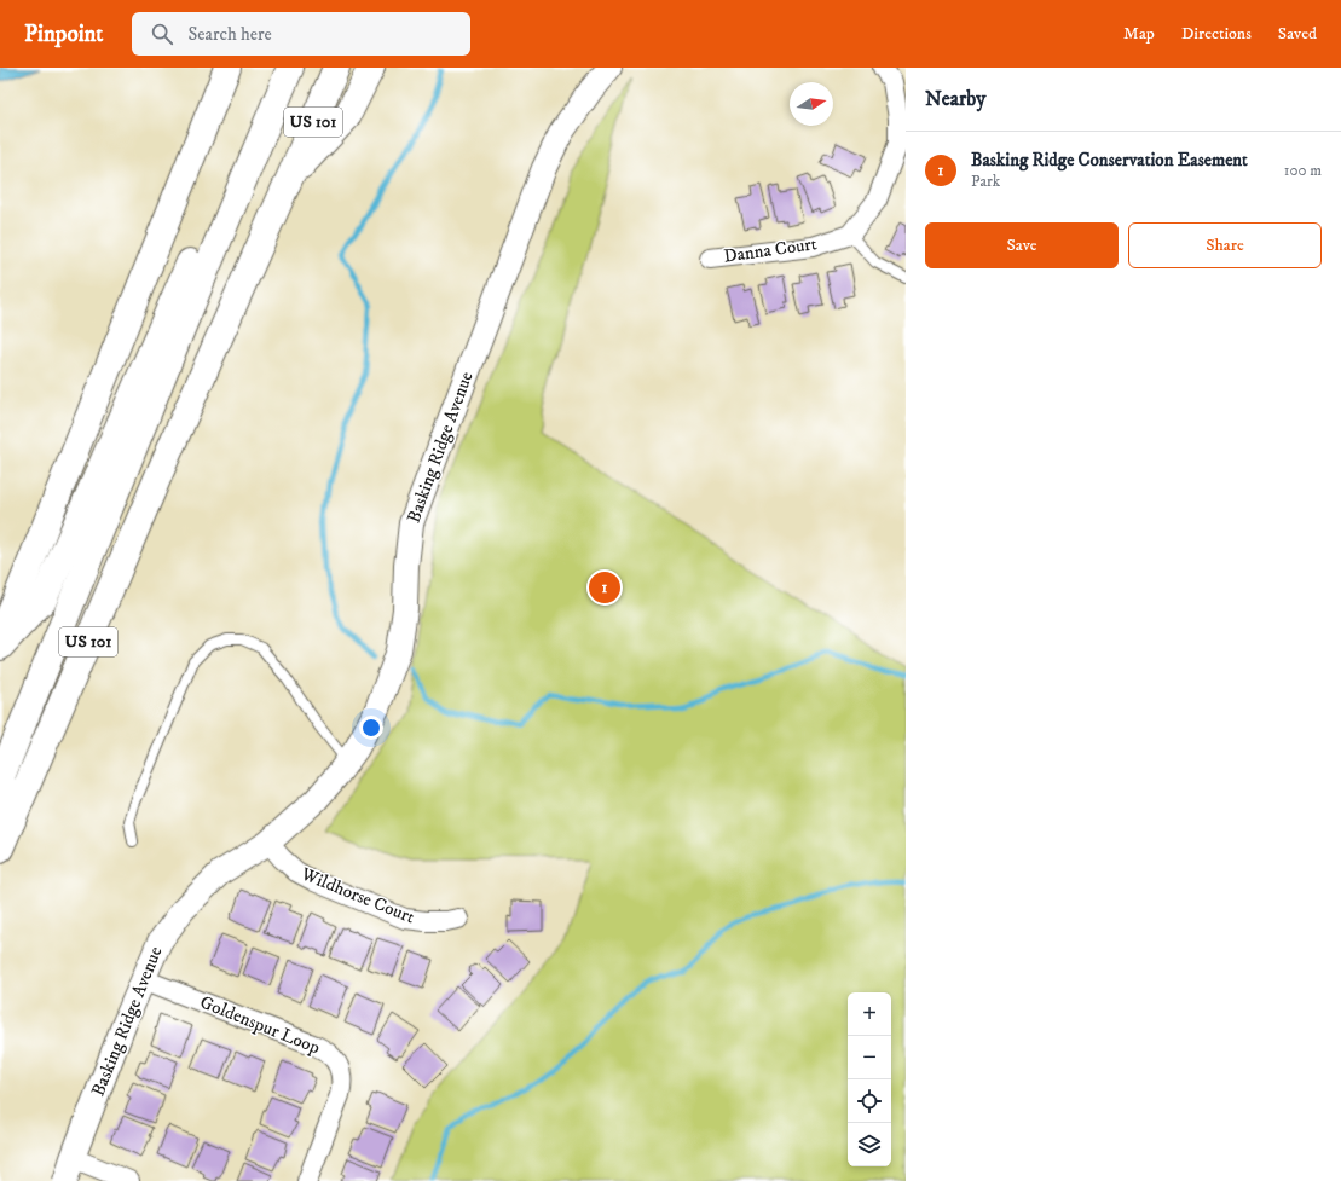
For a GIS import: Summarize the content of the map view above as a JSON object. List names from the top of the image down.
{
  "streets": {
    "highway": ["US 101"],
    "street": [
      "Danna Court",
      "Basking Ridge Avenue",
      "Wildhorse Court",
      "Goldenspur Loop"
    ]
  },
  "crossings": [
    ["Basking Ridge Avenue", "Wildhorse Court"],
    ["Basking Ridge Avenue", "Goldenspur Loop"]
  ],
  "north": "right",
  "page": {
    "header": "Pinpoint",
    "search": "Search here",
    "nav": ["Map", "Directions", "Saved"],
    "heading": "Nearby",
    "list": [
      {
        "mark": "1",
        "name": "Basking Ridge Conservation Easement",
        "note": "Park",
        "value": "100 m"
      }
    ],
    "buttons": ["Save", "Share"],
    "pins": "1",
    "map_buttons": ["+", "−"]
  }
}
